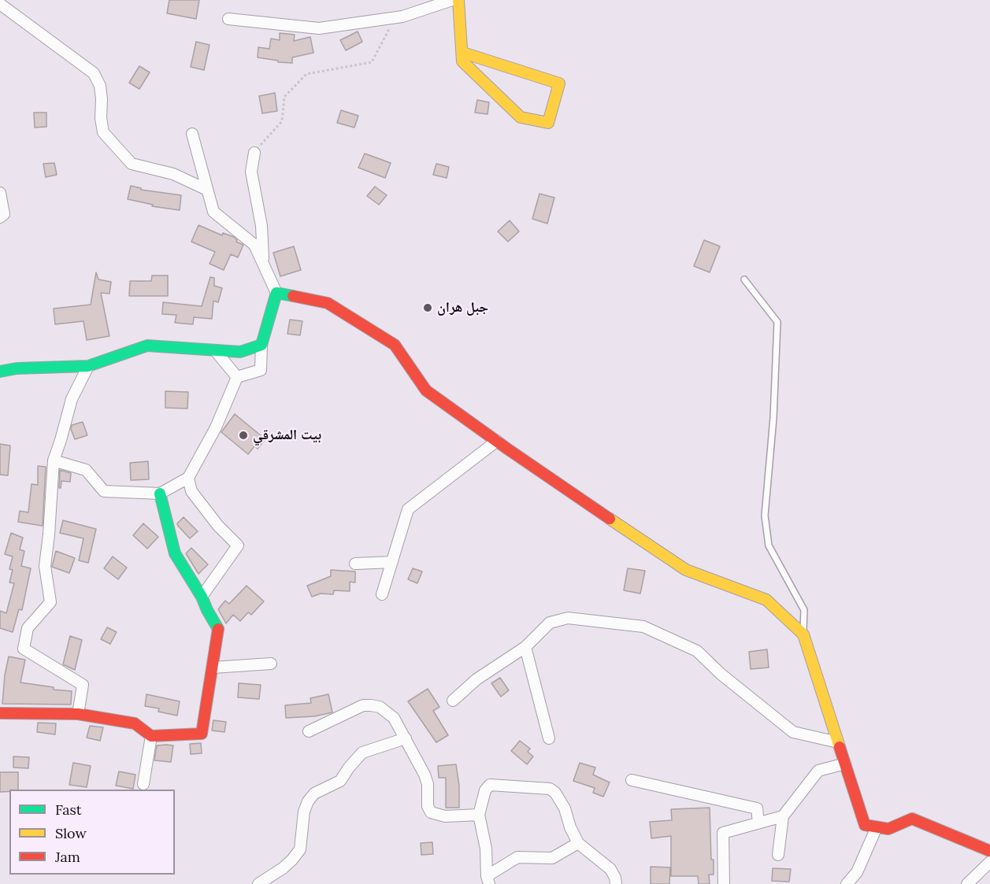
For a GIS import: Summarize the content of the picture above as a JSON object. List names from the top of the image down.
{
  "places": ["جبل هران", "بيت المشرقي"],
  "legend": ["Fast", "Slow", "Jam"]
}
